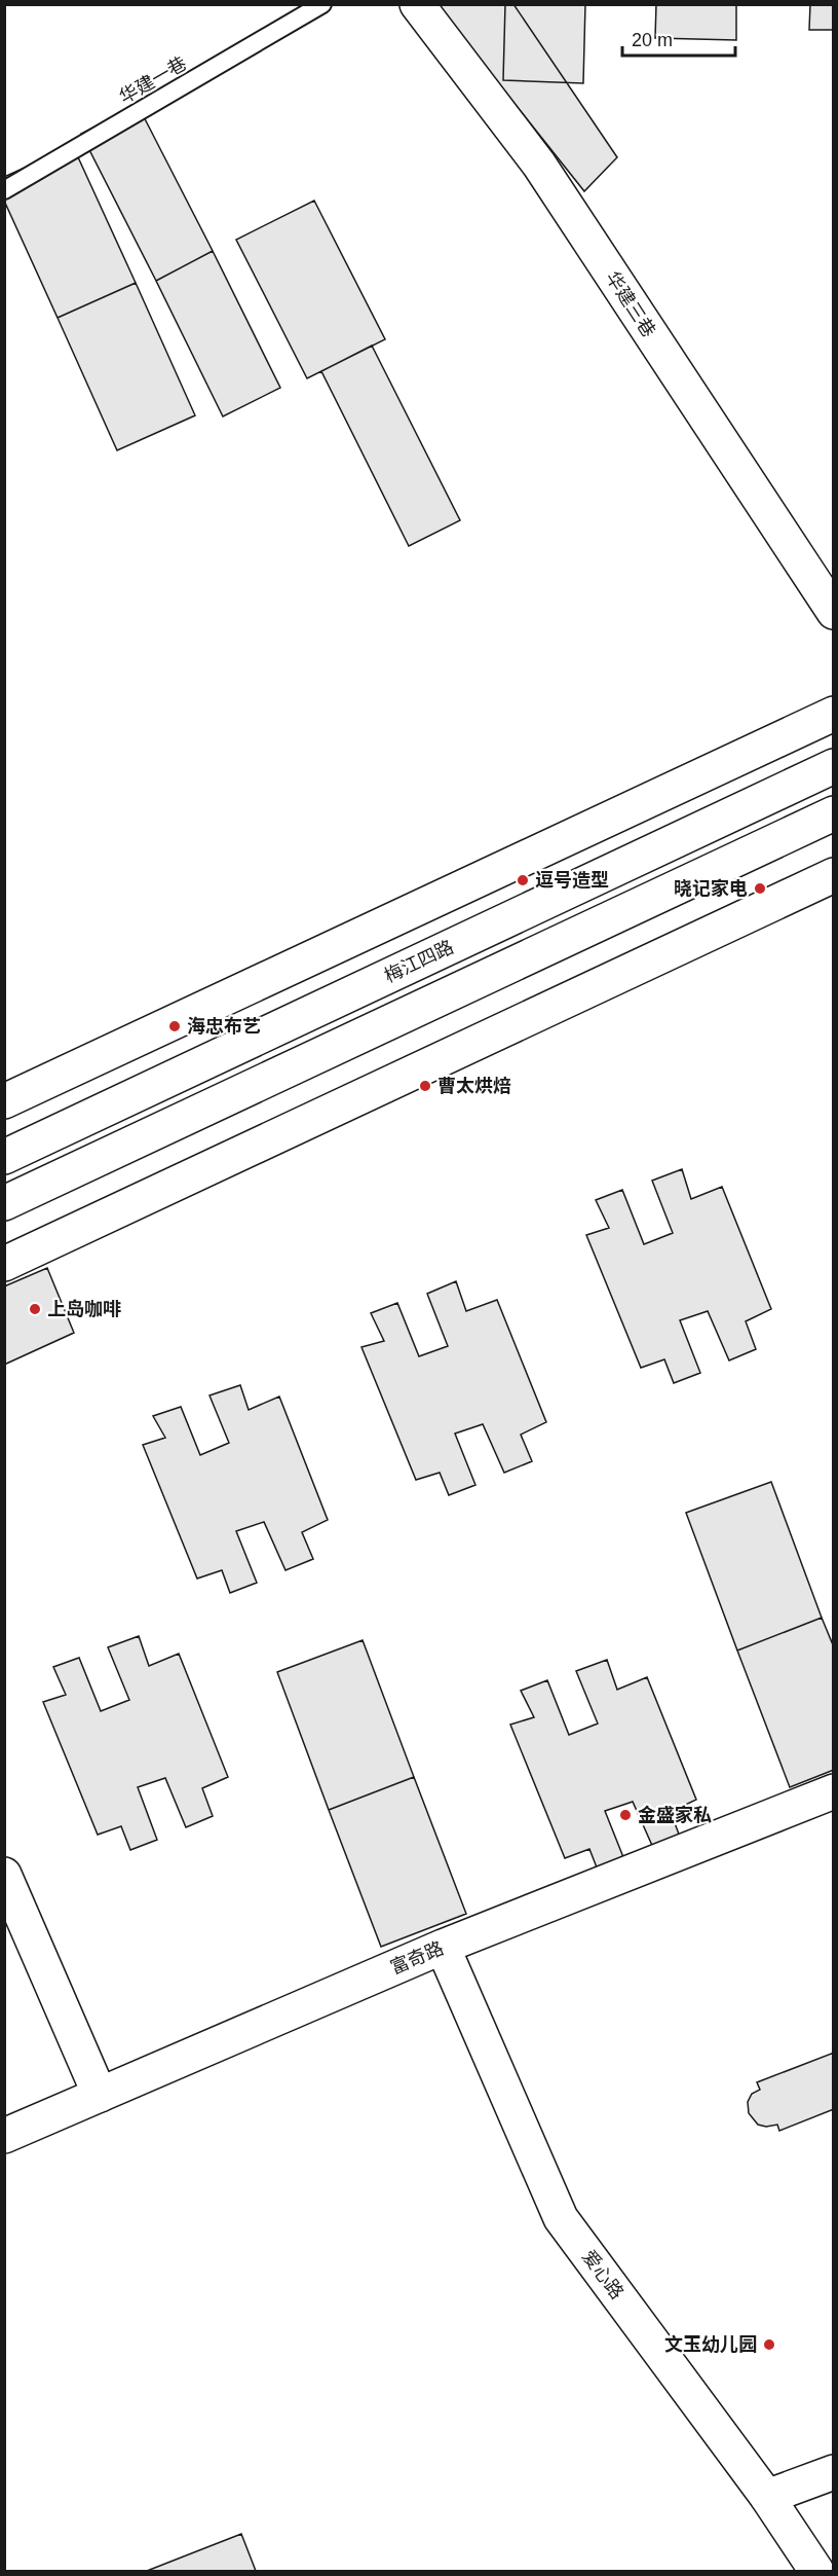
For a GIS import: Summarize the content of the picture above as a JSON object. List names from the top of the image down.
{
  "streets": {
    "street": [
      "华建三巷",
      "梅江四路",
      "富奇路",
      "爱心路"
    ],
    "lane": ["华建一巷"]
  },
  "crossings": [
    ["富奇路", "爱心路"]
  ],
  "places": [
    "逗号造型",
    "晓记家电",
    "海忠布艺",
    "曹太烘焙",
    "上岛咖啡",
    "金盛家私",
    "文玉幼儿园"
  ],
  "scale_bar": "20 m"
}
